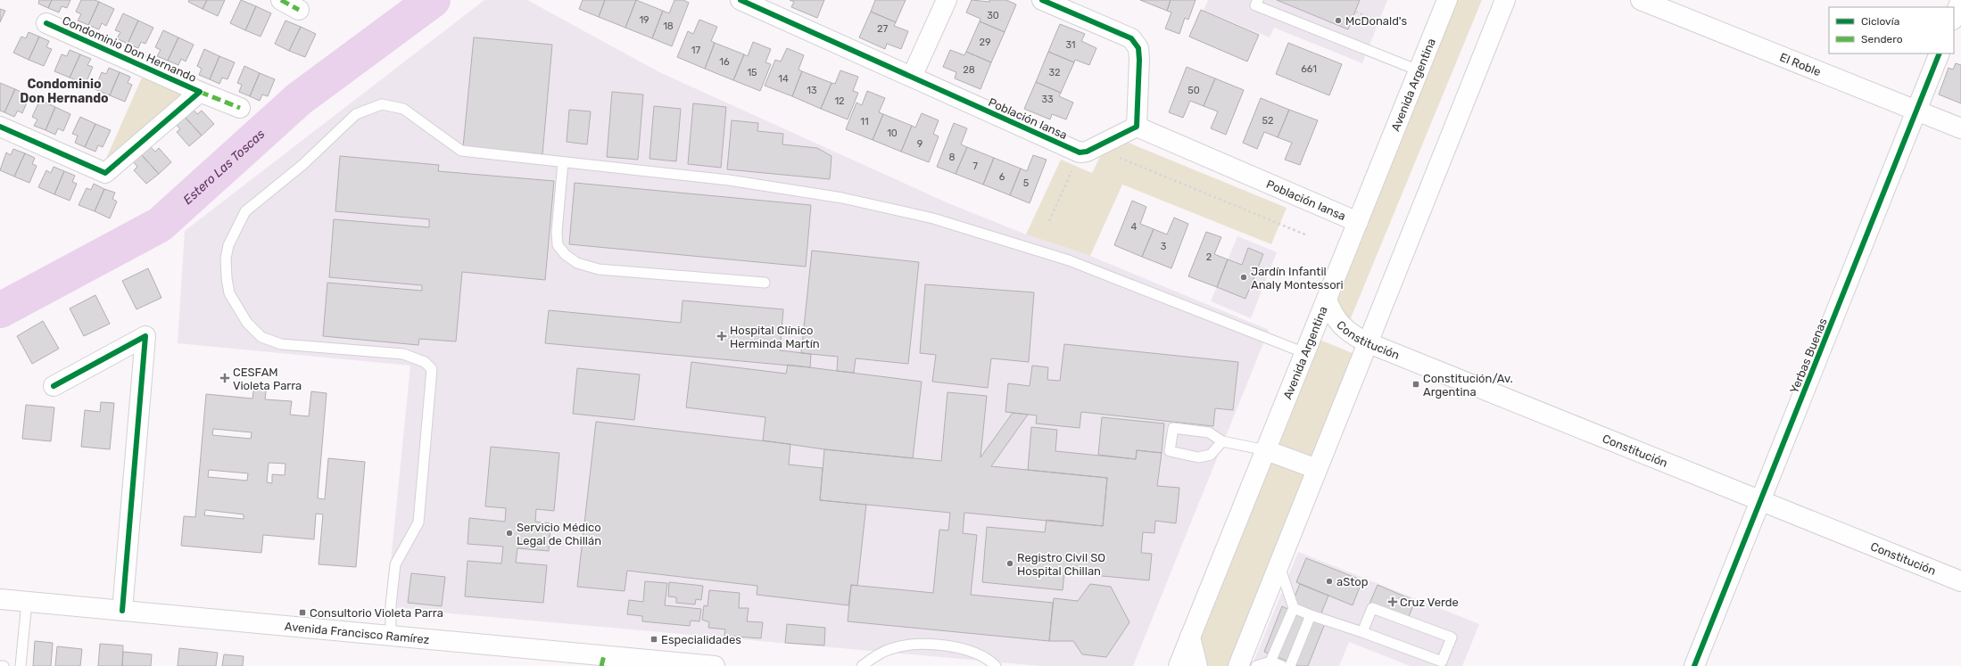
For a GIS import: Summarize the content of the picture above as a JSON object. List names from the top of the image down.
{
  "streets": {
    "main road": [
      "Condominio Don Hernando",
      "El Roble",
      "Avenida Argentina",
      "Población Iansa",
      "Constitución",
      "Yerbas Buenas",
      "Avenida Francisco Ramírez"
    ]
  },
  "crossings": [
    ["El Roble", "Yerbas Buenas"],
    ["Avenida Argentina", "Población Iansa"],
    ["Avenida Argentina", "Constitución"],
    ["Constitución", "Yerbas Buenas"]
  ],
  "districts": ["Condominio Don Hernando"],
  "water": ["Estero Las Toscas"],
  "places": {
    "other": [
      "McDonald's",
      "Jardín Infantil Analy Montessori",
      "Servicio Médico Legal de Chillán",
      "Registro Civil SO Hospital Chillan",
      "aStop"
    ],
    "health": ["Hospital Clínico Herminda Martín", "CESFAM Violeta Parra", "Cruz Verde"],
    "transit": ["Constitución/Av. Argentina", "Consultorio Violeta Parra", "Especialidades"]
  },
  "house_numbers": [
    "30",
    "19",
    "18",
    "27",
    "29",
    "31",
    "17",
    "16",
    "661",
    "28",
    "15",
    "32",
    "14",
    "13",
    "50",
    "33",
    "12",
    "52",
    "11",
    "10",
    "9",
    "8",
    "7",
    "6",
    "5",
    "4",
    "3",
    "2"
  ],
  "legend": ["Ciclovía", "Sendero"]
}
